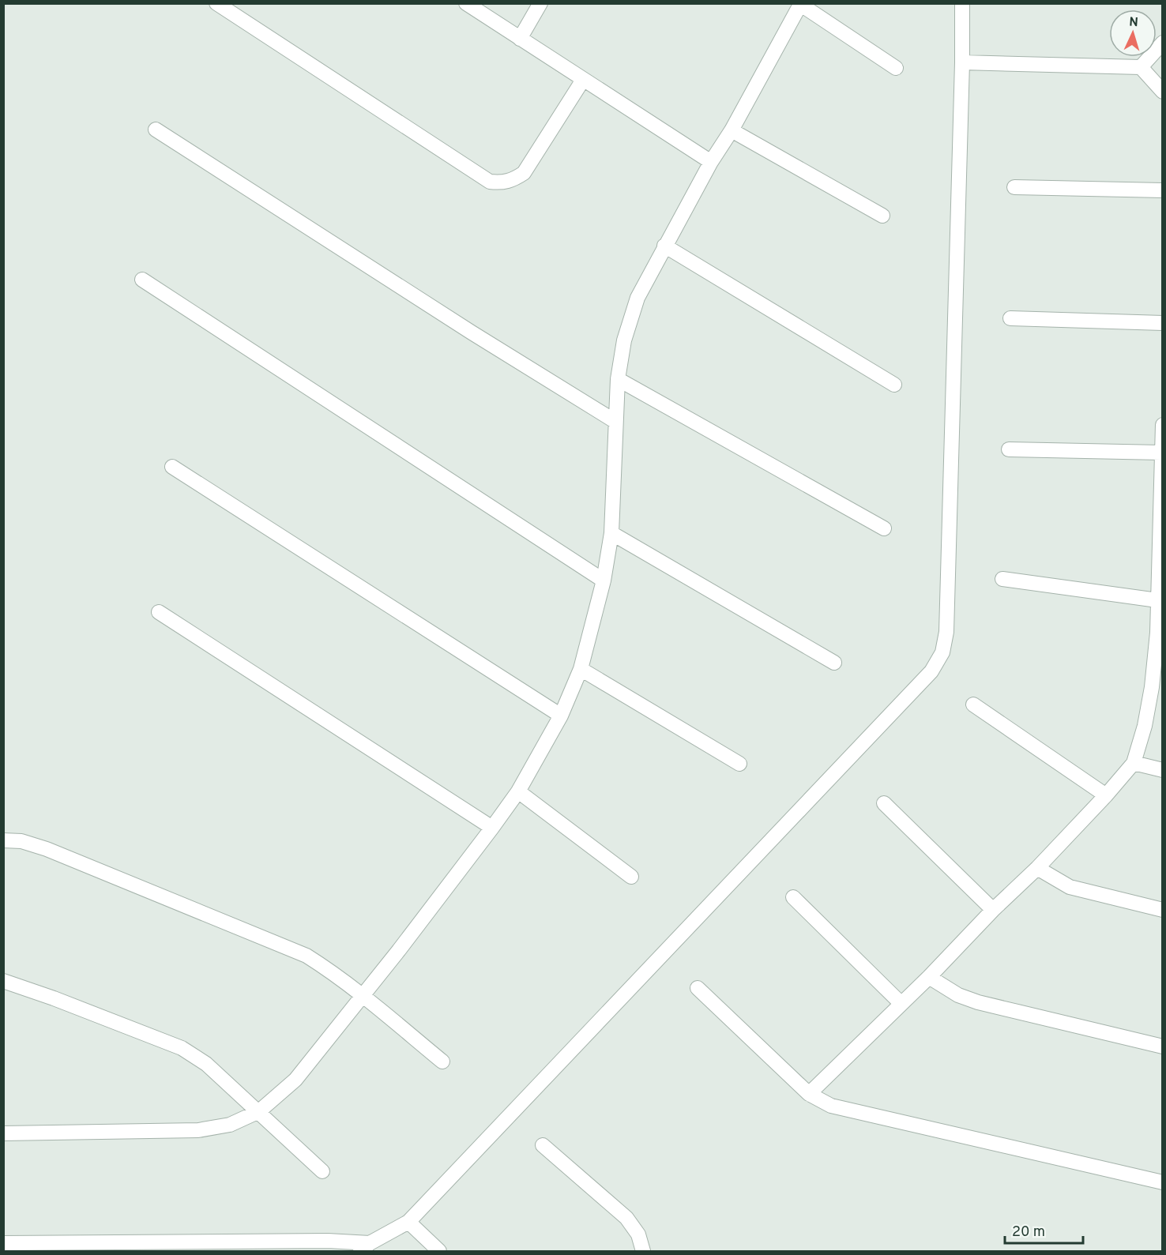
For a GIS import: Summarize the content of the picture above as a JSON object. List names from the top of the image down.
{
  "scale_bar": "20 m",
  "north": "top"
}
